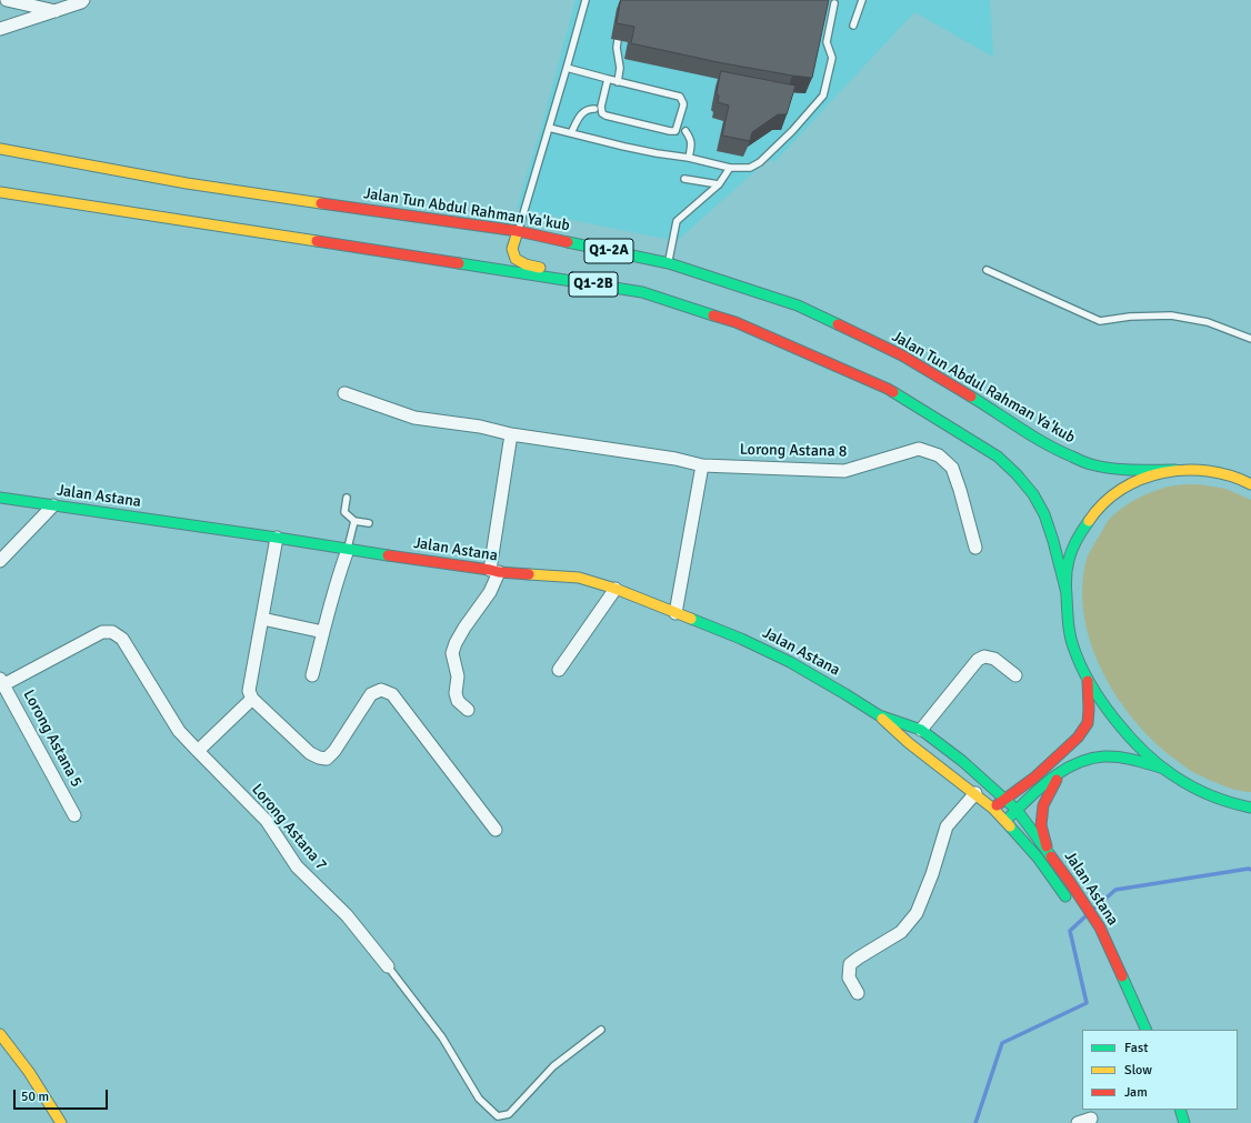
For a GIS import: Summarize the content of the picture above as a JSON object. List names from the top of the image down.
{
  "streets": {
    "main road": [
      "Jalan Tun Abdul Rahman Ya'kub",
      "Q1-2A",
      "Q1-2B",
      "Jalan Astana"
    ],
    "street": ["Lorong Astana 8", "Lorong Astana 5", "Lorong Astana 7"]
  },
  "crossings": [
    ["Lorong Astana 5", "Lorong Astana 7"]
  ],
  "legend": ["Fast", "Slow", "Jam"],
  "scale_bar": "50 m"
}
